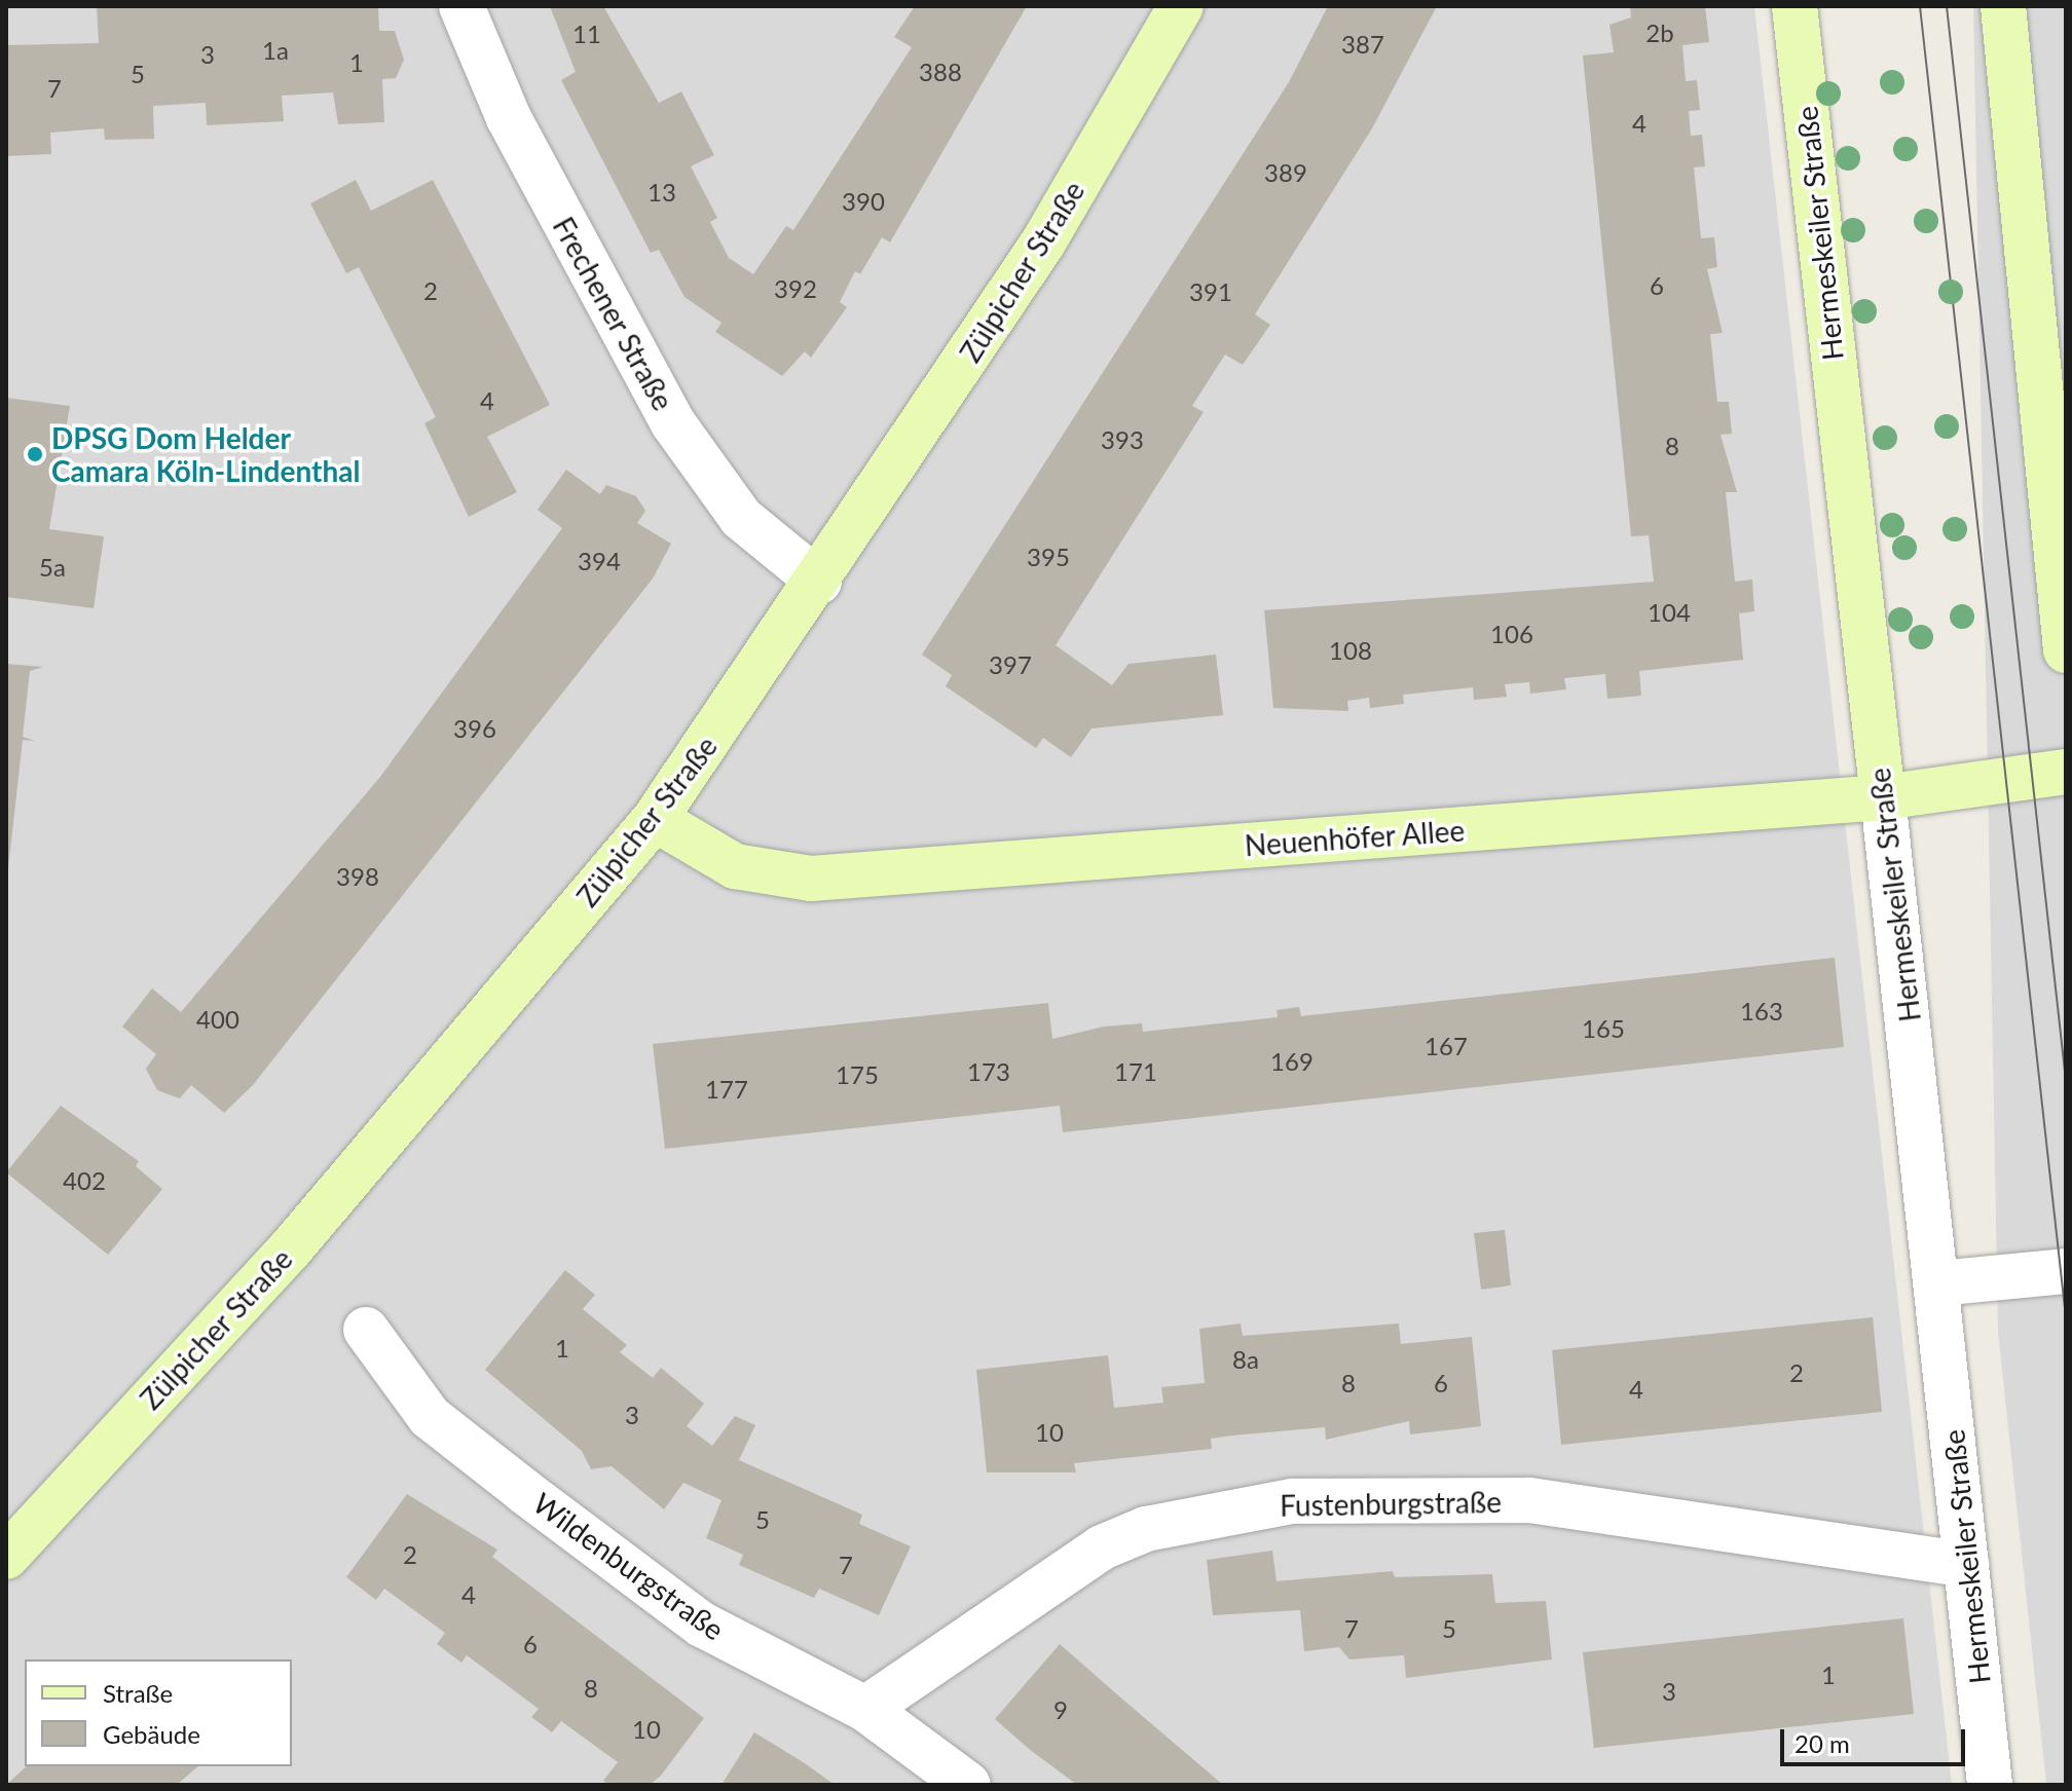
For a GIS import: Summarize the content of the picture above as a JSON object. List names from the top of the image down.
{
  "streets": {
    "street": [
      "Hermeskeiler Straße",
      "Zülpicher Straße",
      "Frechener Straße",
      "Neuenhöfer Allee",
      "Fustenburgstraße",
      "Wildenburgstraße"
    ]
  },
  "crossings": [
    ["Hermeskeiler Straße", "Neuenhöfer Allee"],
    ["Hermeskeiler Straße", "Fustenburgstraße"],
    ["Zülpicher Straße", "Frechener Straße"],
    ["Zülpicher Straße", "Neuenhöfer Allee"],
    ["Fustenburgstraße", "Wildenburgstraße"]
  ],
  "places": ["DPSG Dom Helder Camara Köln-Lindenthal"],
  "house_numbers": [
    "2b",
    "11",
    "387",
    "1a",
    "3",
    "1",
    "388",
    "5",
    "7",
    "4",
    "389",
    "13",
    "390",
    "6",
    "392",
    "2",
    "391",
    "4",
    "393",
    "8",
    "395",
    "394",
    "5a",
    "104",
    "106",
    "108",
    "397",
    "396",
    "398",
    "163",
    "400",
    "165",
    "167",
    "169",
    "173",
    "171",
    "175",
    "177",
    "402",
    "1",
    "8a",
    "2",
    "8",
    "6",
    "4",
    "3",
    "10",
    "5",
    "2",
    "7",
    "4",
    "7",
    "5",
    "6",
    "1",
    "8",
    "3",
    "9",
    "10"
  ],
  "legend": ["Straße", "Gebäude"],
  "scale_bar": "20 m"
}
